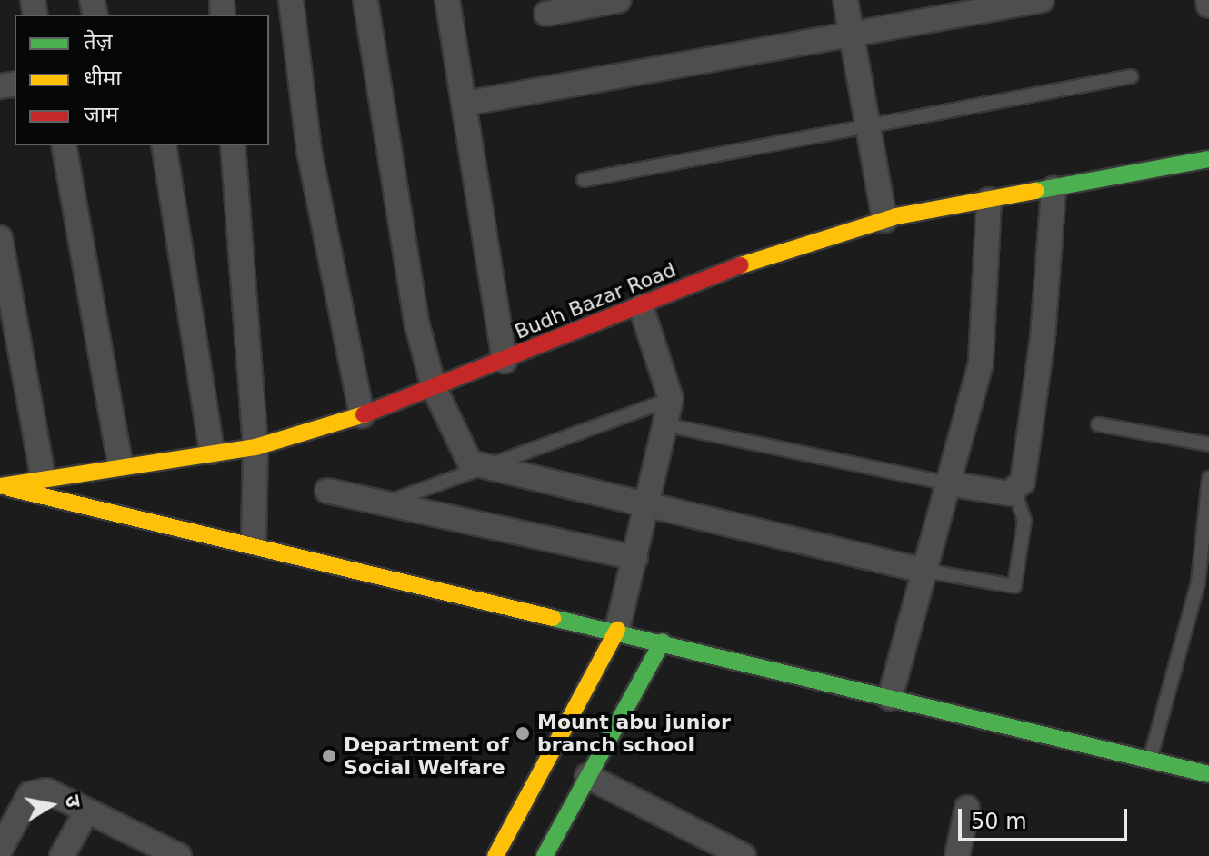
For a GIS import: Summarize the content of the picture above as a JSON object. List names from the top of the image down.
{
  "streets": {
    "street": ["Budh Bazar Road"]
  },
  "places": ["Mount abu junior branch school", "Department of Social Welfare"],
  "legend": ["तेज़", "धीमा", "जाम"],
  "scale_bar": "50 m",
  "north": "right"
}
